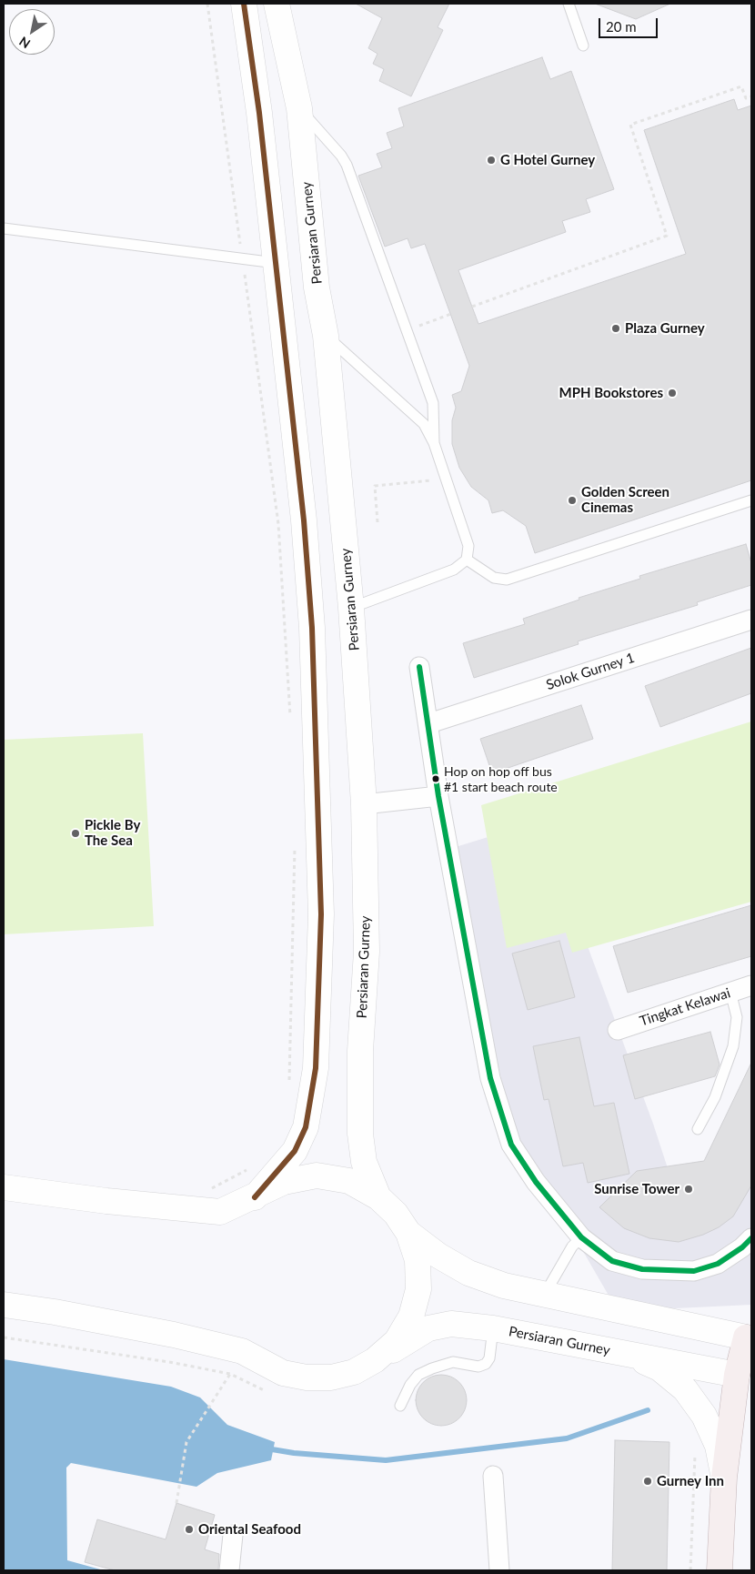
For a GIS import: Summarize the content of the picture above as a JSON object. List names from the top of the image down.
{
  "streets": {
    "main road": ["Persiaran Gurney"],
    "street": ["Solok Gurney 1", "Tingkat Kelawai"]
  },
  "places": [
    "G Hotel Gurney",
    "Plaza Gurney",
    "MPH Bookstores",
    "Golden Screen Cinemas",
    "Hop on hop off bus #1 start beach route",
    "Pickle By The Sea",
    "Sunrise Tower",
    "Gurney Inn",
    "Oriental Seafood"
  ],
  "scale_bar": "20 m",
  "north": "bottom left"
}
